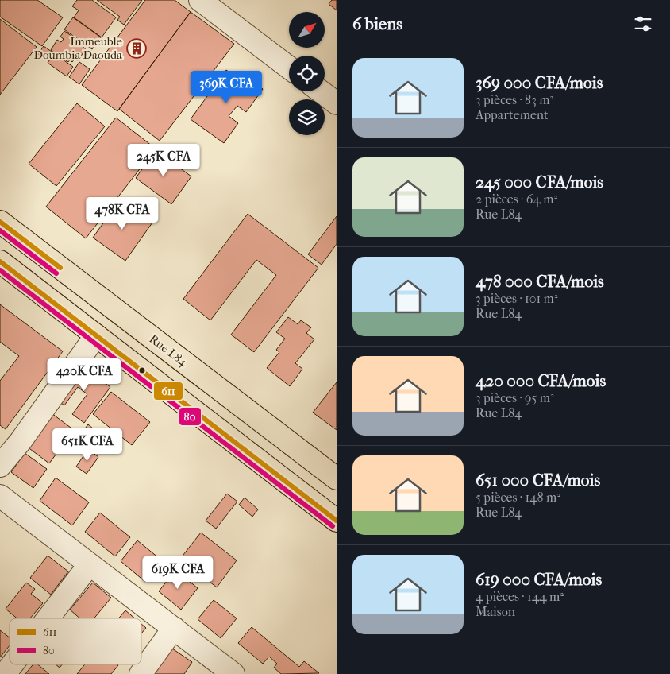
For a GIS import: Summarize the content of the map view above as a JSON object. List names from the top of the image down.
{
  "streets": {
    "main road": ["Rue L84"]
  },
  "places": {
    "building": ["Immeuble Doumbia Daouda"]
  },
  "lines": ["transit line 611", "transit line 80"],
  "legend": ["611", "80"],
  "north": "top right",
  "page": {
    "heading": "6 biens",
    "list": [
      {
        "name": "369 000 CFA/mois",
        "note": "3 pièces · 83 m² · Appartement"
      },
      {
        "name": "245 000 CFA/mois",
        "note": "2 pièces · 64 m² · Rue L84"
      },
      {
        "name": "478 000 CFA/mois",
        "note": "3 pièces · 101 m² · Rue L84"
      },
      {
        "name": "420 000 CFA/mois",
        "note": "3 pièces · 95 m² · Rue L84"
      },
      {
        "name": "651 000 CFA/mois",
        "note": "5 pièces · 148 m² · Rue L84"
      },
      {
        "name": "619 000 CFA/mois",
        "note": "4 pièces · 144 m² · Maison"
      }
    ],
    "price": [
      "369K CFA",
      "245K CFA",
      "478K CFA",
      "420K CFA",
      "651K CFA",
      "619K CFA"
    ]
  }
}
